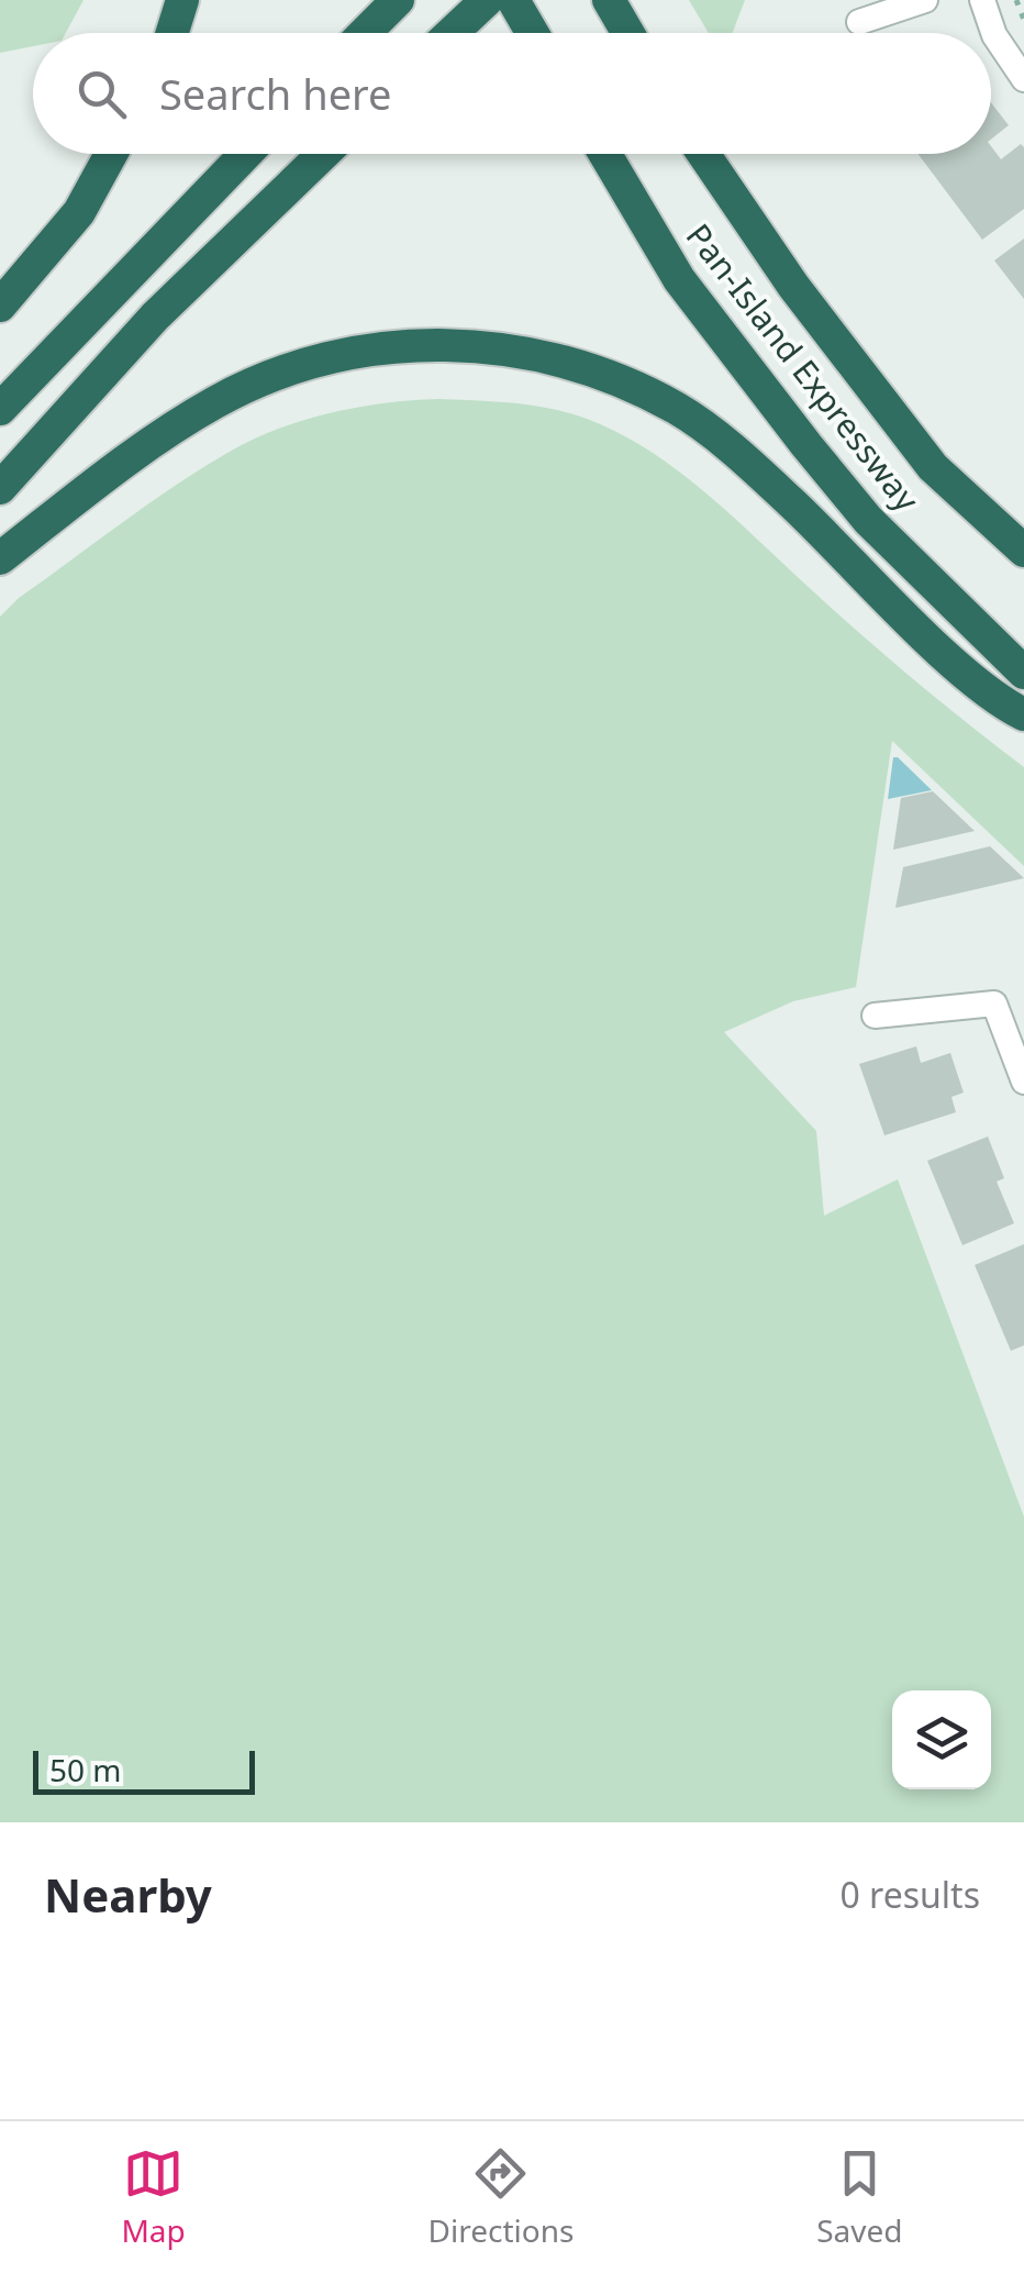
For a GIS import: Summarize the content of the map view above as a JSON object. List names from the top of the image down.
{
  "streets": {
    "highway": ["Pan-Island Expressway"]
  },
  "scale_bar": "50 m",
  "page": {
    "search": "Search here",
    "scale": "50 m",
    "heading": ["Nearby", "0 results"],
    "nav": ["Map", "Directions", "Saved"]
  }
}
